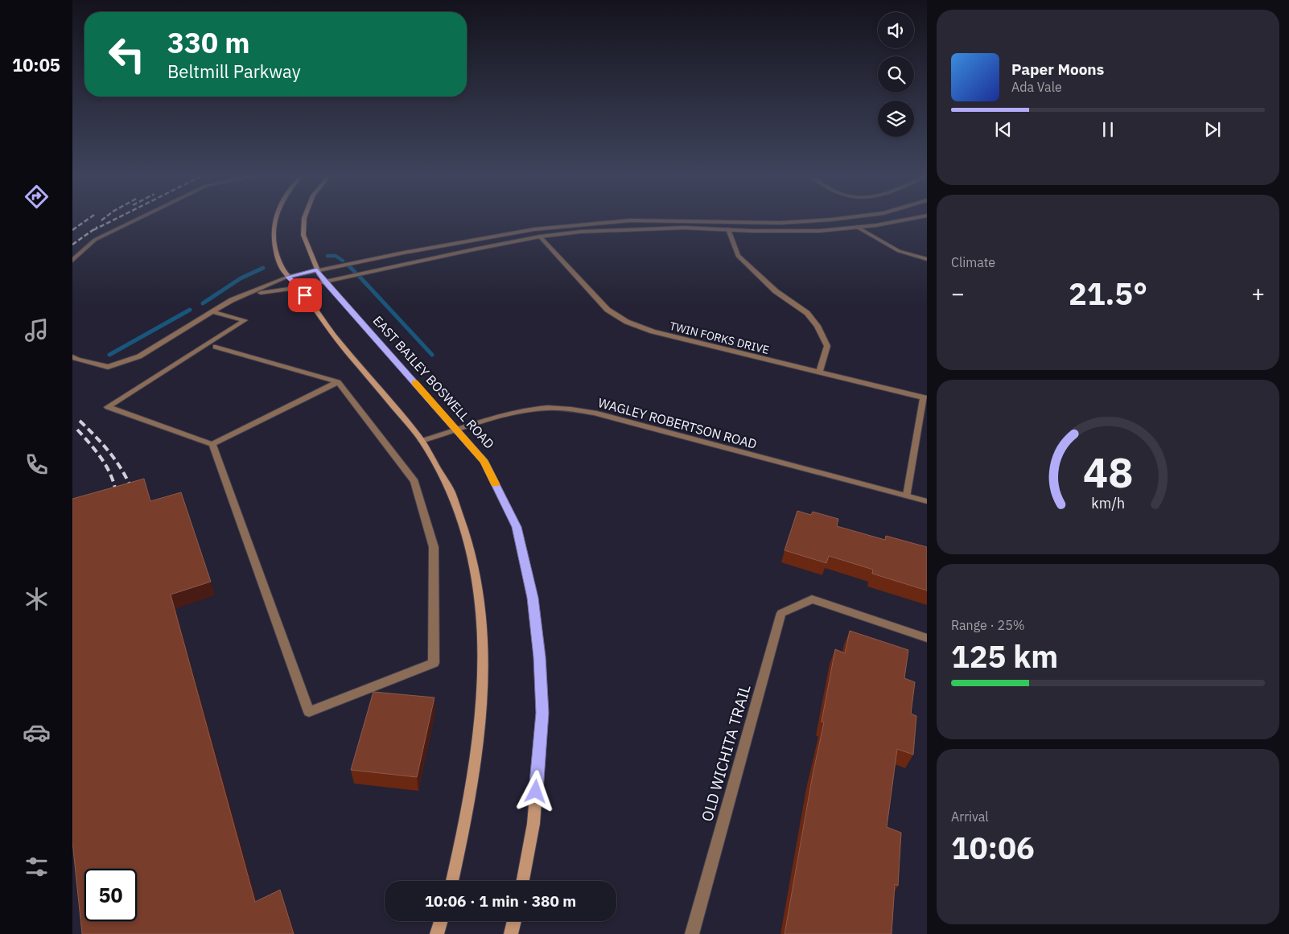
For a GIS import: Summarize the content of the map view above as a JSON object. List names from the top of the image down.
{
  "streets": {
    "main road": ["EAST BAILEY BOSWELL ROAD"],
    "street": ["TWIN FORKS DRIVE", "WAGLEY ROBERTSON ROAD", "OLD WICHITA TRAIL"]
  },
  "crossings": [
    ["EAST BAILEY BOSWELL ROAD", "WAGLEY ROBERTSON ROAD"]
  ],
  "page": {
    "tabs": "10:05",
    "turn": ["330 m", "Beltmill Parkway"],
    "song": ["Paper Moons", "Ada Vale"],
    "tile": [
      "Climate",
      ["Range · 25%", "125 km"],
      ["Arrival", "10:06"]
    ],
    "heat": ["−", "21.5°", "+"],
    "limit": "50",
    "trip": "10:06 · 1 min · 380 m",
    "gauge": ["48", "km/h"]
  }
}
